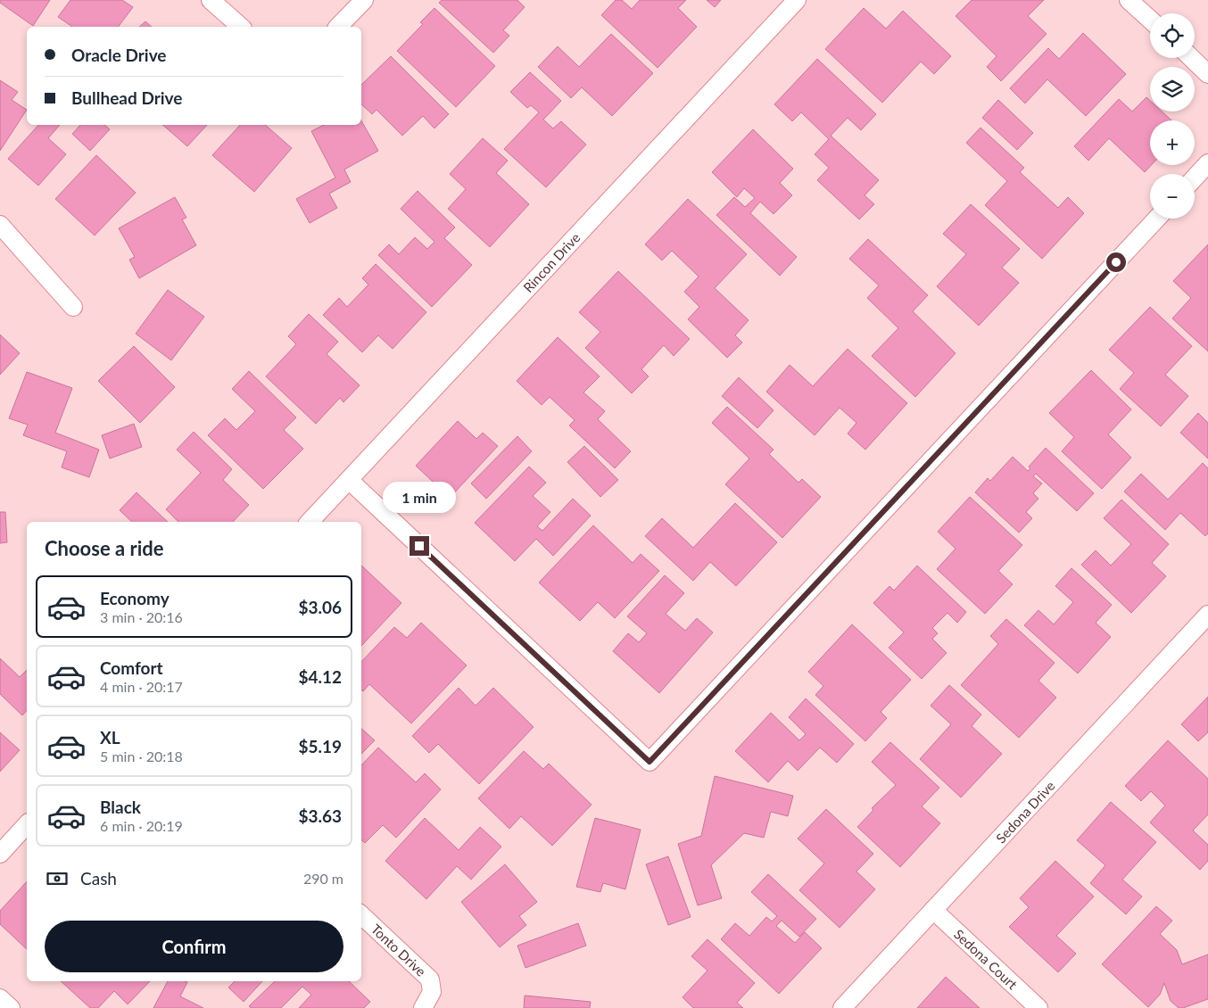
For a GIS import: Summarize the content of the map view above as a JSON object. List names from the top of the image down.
{
  "streets": {
    "street": [
      "Rincon Drive",
      "Sedona Drive",
      "Tonto Drive",
      "Sedona Court"
    ]
  },
  "crossings": [
    ["Sedona Drive", "Sedona Court"]
  ],
  "page": {
    "map_buttons": ["+", "−"],
    "banner": ["Oracle Drive", "Bullhead Drive"],
    "bubble": "1 min",
    "heading": "Choose a ride",
    "list": [
      {
        "name": "Economy",
        "note": "3 min · 20:16",
        "value": "$3.06"
      },
      {
        "name": "Comfort",
        "note": "4 min · 20:17",
        "value": "$4.12"
      },
      {
        "name": "XL",
        "note": "5 min · 20:18",
        "value": "$5.19"
      },
      {
        "name": "Black",
        "note": "6 min · 20:19",
        "value": "$3.63"
      }
    ],
    "pay": ["Cash", "290 m"],
    "buttons": "Confirm"
  }
}
